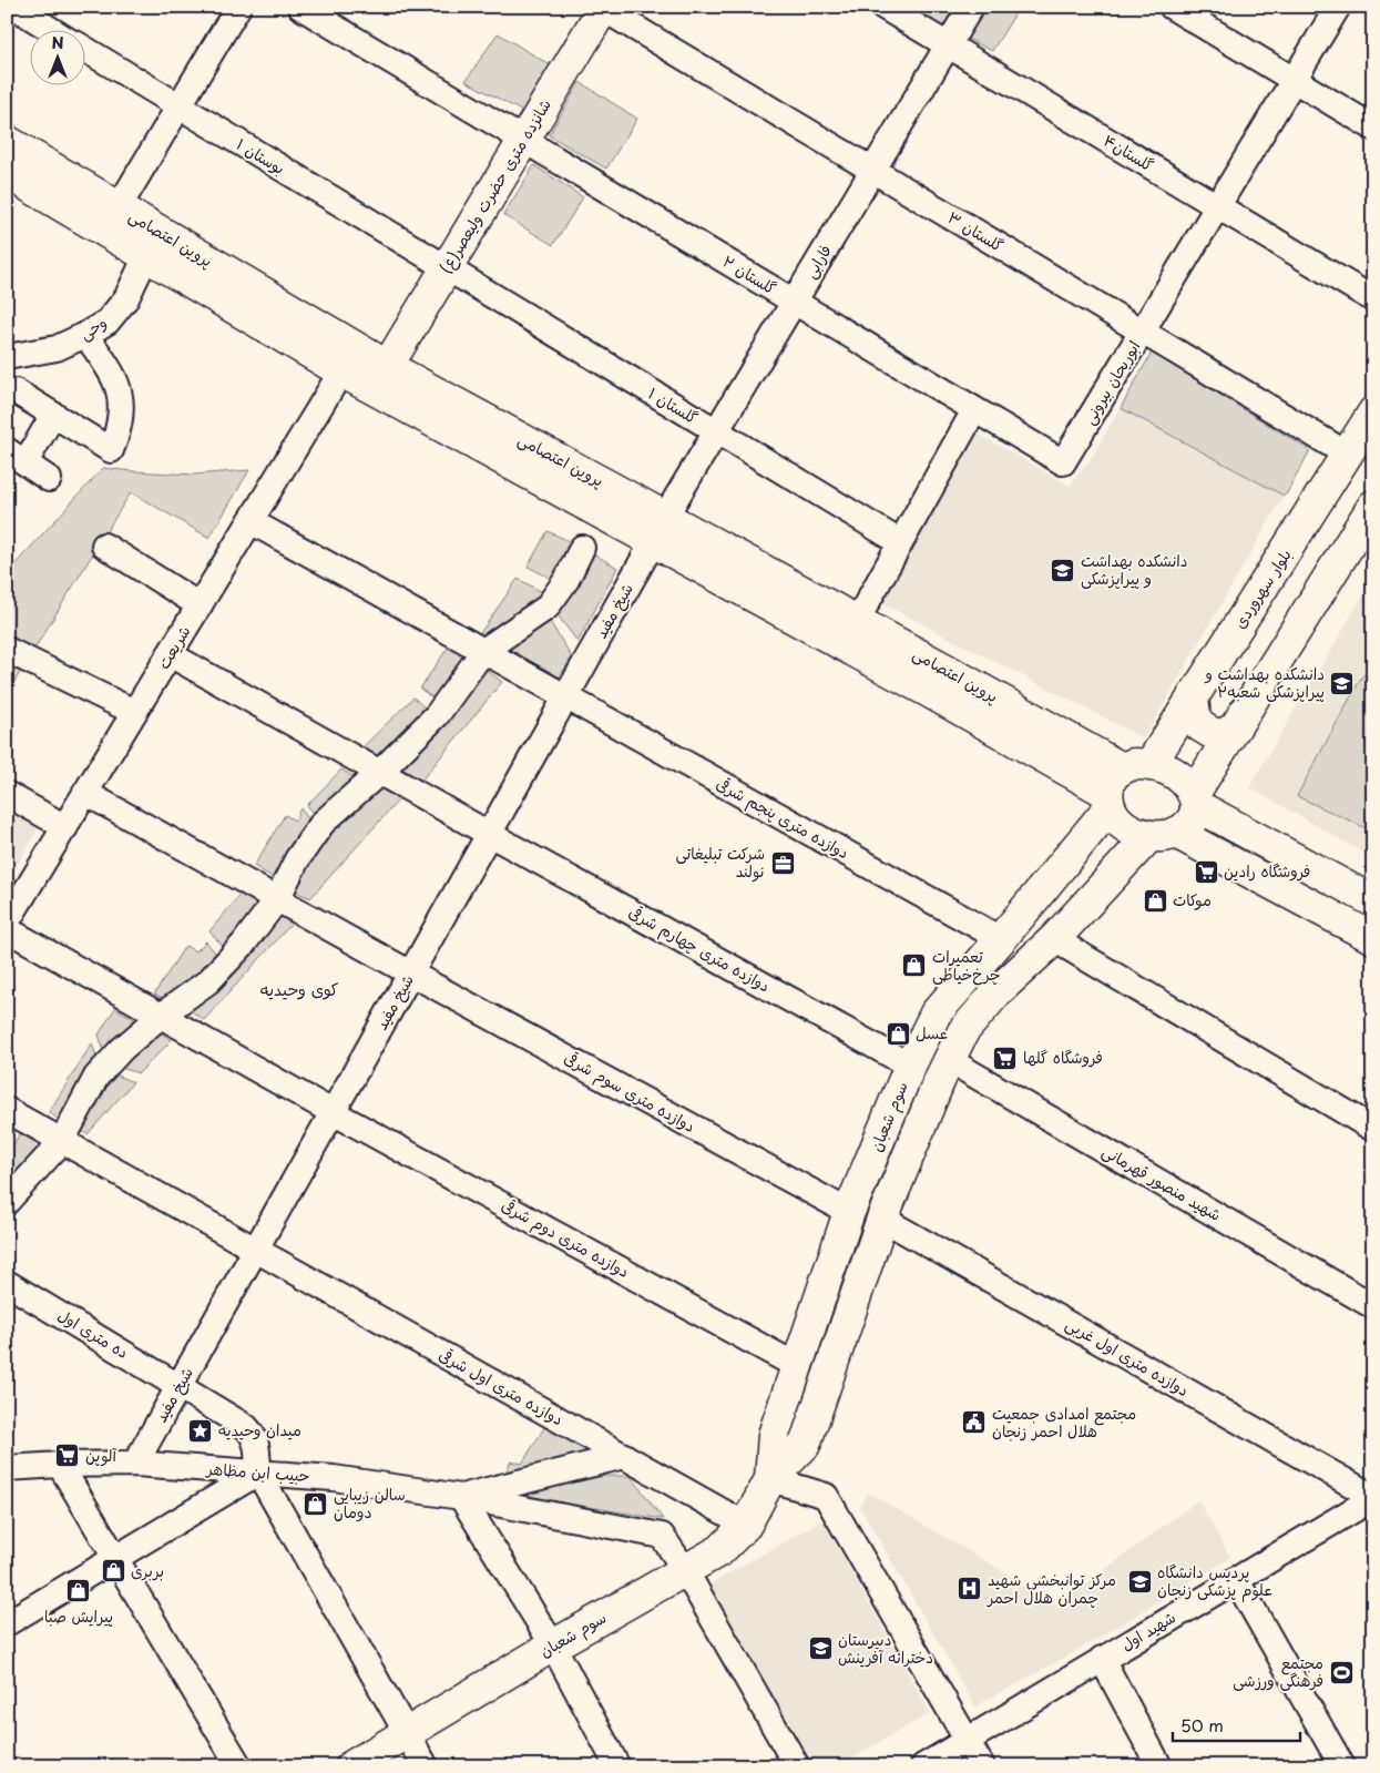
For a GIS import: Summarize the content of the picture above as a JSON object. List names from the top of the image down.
{
  "streets": {
    "main road": [
      "شانزده متری حضرت ولیعصر(ع)",
      "پروین اعتصامی",
      "بلوار سهروردی",
      "سوم شعبان"
    ],
    "street": [
      "گلستان۴",
      "بوستان ۱",
      "گلستان ۳",
      "فارابی",
      "گلستان ۲",
      "وحی",
      "ابوریحان بیرونی",
      "گلستان ۱",
      "شیخ مفید",
      "شریعت",
      "دوازده متری پنجم شرقی",
      "دوازده متری چهارم شرقی",
      "دوازده متری سوم شرقی",
      "شهید منصور قهرمانی",
      "دوازده متری دوم شرقی",
      "ده متری اول",
      "دوازده متری اول غربی",
      "دوازده متری اول شرقی",
      "حبیب ابن مظاهر",
      "شهید اول"
    ]
  },
  "crossings": [
    ["گلستان۴", "فارابی"],
    ["گلستان۴", "ابوریحان بیرونی"],
    ["بوستان ۱", "شانزده متری حضرت ولیعصر(ع)"],
    ["بوستان ۱", "گلستان ۱"],
    ["شانزده متری حضرت ولیعصر(ع)", "گلستان ۳"],
    ["شانزده متری حضرت ولیعصر(ع)", "پروین اعتصامی"],
    ["شانزده متری حضرت ولیعصر(ع)", "گلستان ۲"],
    ["شانزده متری حضرت ولیعصر(ع)", "گلستان ۱"],
    ["گلستان ۳", "فارابی"],
    ["گلستان ۳", "ابوریحان بیرونی"],
    ["گلستان ۳", "بلوار سهروردی"],
    ["پروین اعتصامی", "فارابی"],
    ["پروین اعتصامی", "وحی"],
    ["پروین اعتصامی", "بلوار سهروردی"],
    ["پروین اعتصامی", "شیخ مفید"],
    ["پروین اعتصامی", "شریعت"],
    ["پروین اعتصامی", "سوم شعبان"],
    ["فارابی", "گلستان ۲"],
    ["فارابی", "گلستان ۱"],
    ["فارابی", "شیخ مفید"],
    ["گلستان ۲", "ابوریحان بیرونی"],
    ["بلوار سهروردی", "سوم شعبان"],
    ["شیخ مفید", "دوازده متری پنجم شرقی"],
    ["شیخ مفید", "دوازده متری چهارم شرقی"],
    ["شیخ مفید", "دوازده متری سوم شرقی"],
    ["شیخ مفید", "دوازده متری دوم شرقی"],
    ["شیخ مفید", "ده متری اول"],
    ["شیخ مفید", "دوازده متری اول شرقی"],
    ["شیخ مفید", "حبیب ابن مظاهر"],
    ["شریعت", "دوازده متری پنجم شرقی"],
    ["شریعت", "دوازده متری چهارم شرقی"],
    ["شریعت", "دوازده متری سوم شرقی"],
    ["دوازده متری پنجم شرقی", "سوم شعبان"],
    ["دوازده متری چهارم شرقی", "سوم شعبان"],
    ["دوازده متری سوم شرقی", "سوم شعبان"],
    ["سوم شعبان", "شهید منصور قهرمانی"],
    ["سوم شعبان", "دوازده متری دوم شرقی"],
    ["سوم شعبان", "دوازده متری اول غربی"],
    ["سوم شعبان", "دوازده متری اول شرقی"],
    ["سوم شعبان", "حبیب ابن مظاهر"],
    ["ده متری اول", "حبیب ابن مظاهر"],
    ["دوازده متری اول غربی", "شهید اول"]
  ],
  "districts": ["کوی وحیدیه"],
  "places": {
    "school or university": [
      "دانشکده بهداشت و پیراپزشکی",
      "دانشکده بهداشت و پیراپزشکى شعبه۲",
      "پردیس دانشگاه علوم پزشکى زنجان",
      "دبیرستان دخترانه آفرینش"
    ],
    "office": ["شرکت تبلیغاتی نولند"],
    "supermarket": ["فروشگاه رادین", "فروشگاه گلها", "آلوپن"],
    "shop": [
      "موکات",
      "تعمیرات چرخ‌خیاطی",
      "عسل",
      "سالن زیبایی دومان",
      "بربری",
      "پیرایش صبا"
    ],
    "public building": ["مجتمع امدادی جمعیت هلال احمر زنجان"],
    "place": ["میدان وحیدیه"],
    "hospital": ["مرکز توانبخشی شهید چمران هلال احمر"],
    "sports": ["مجتمع فرهنگی ورزشی"]
  },
  "scale_bar": "50 m",
  "north": "top"
}
